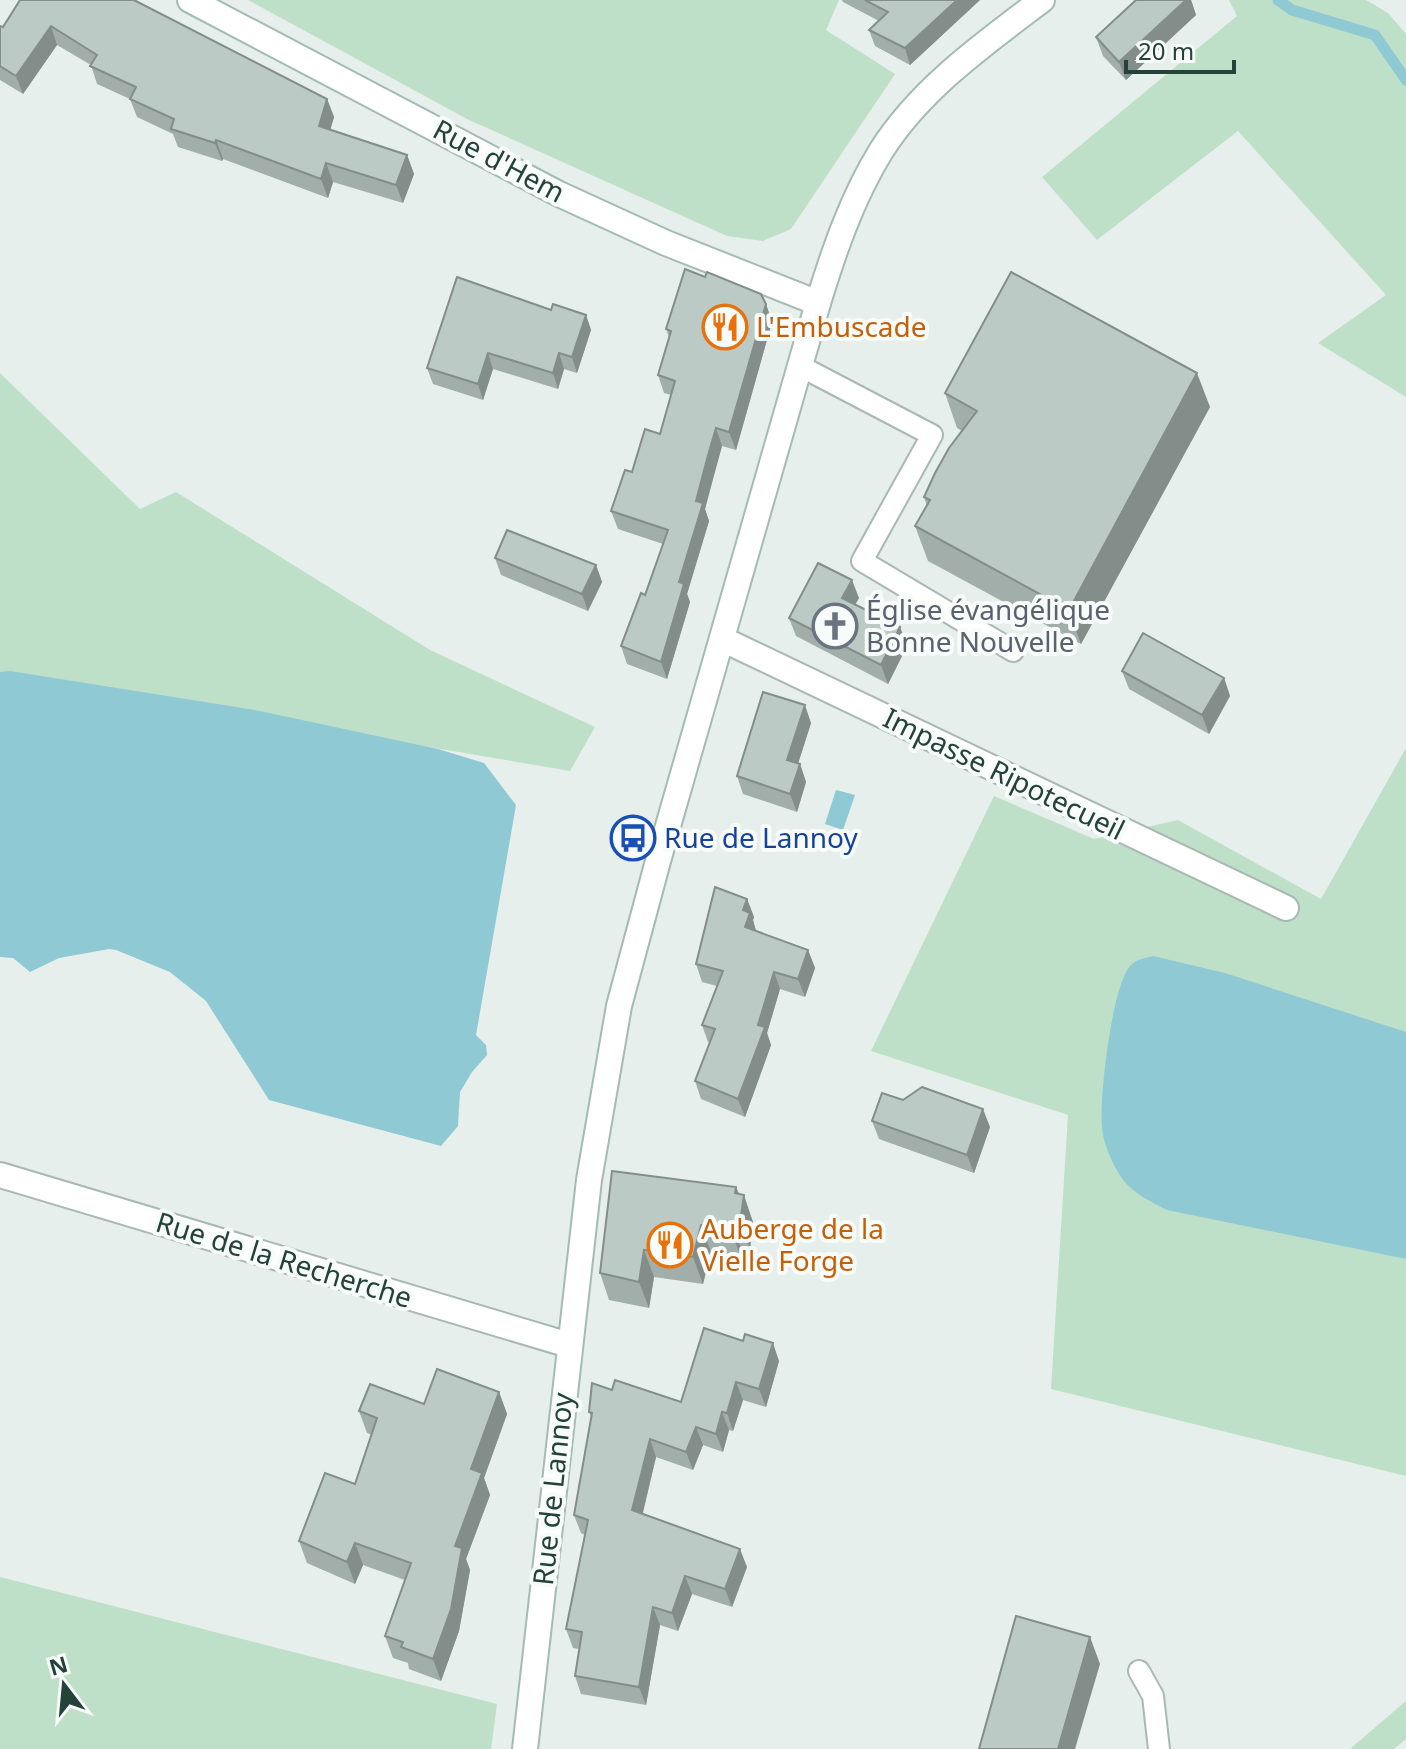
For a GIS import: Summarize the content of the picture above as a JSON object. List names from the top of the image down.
{
  "streets": {
    "street": [
      "Rue d'Hem",
      "Impasse Ripotecueil",
      "Rue de la Recherche",
      "Rue de Lannoy"
    ]
  },
  "crossings": [
    ["Rue d'Hem", "Rue de Lannoy"],
    ["Impasse Ripotecueil", "Rue de Lannoy"],
    ["Rue de la Recherche", "Rue de Lannoy"]
  ],
  "places": {
    "restaurant": ["L'Embuscade", "Auberge de la Vielle Forge"],
    "church": ["Église évangélique Bonne Nouvelle"],
    "bus stop": ["Rue de Lannoy"]
  },
  "scale_bar": "20 m",
  "north": "top"
}
